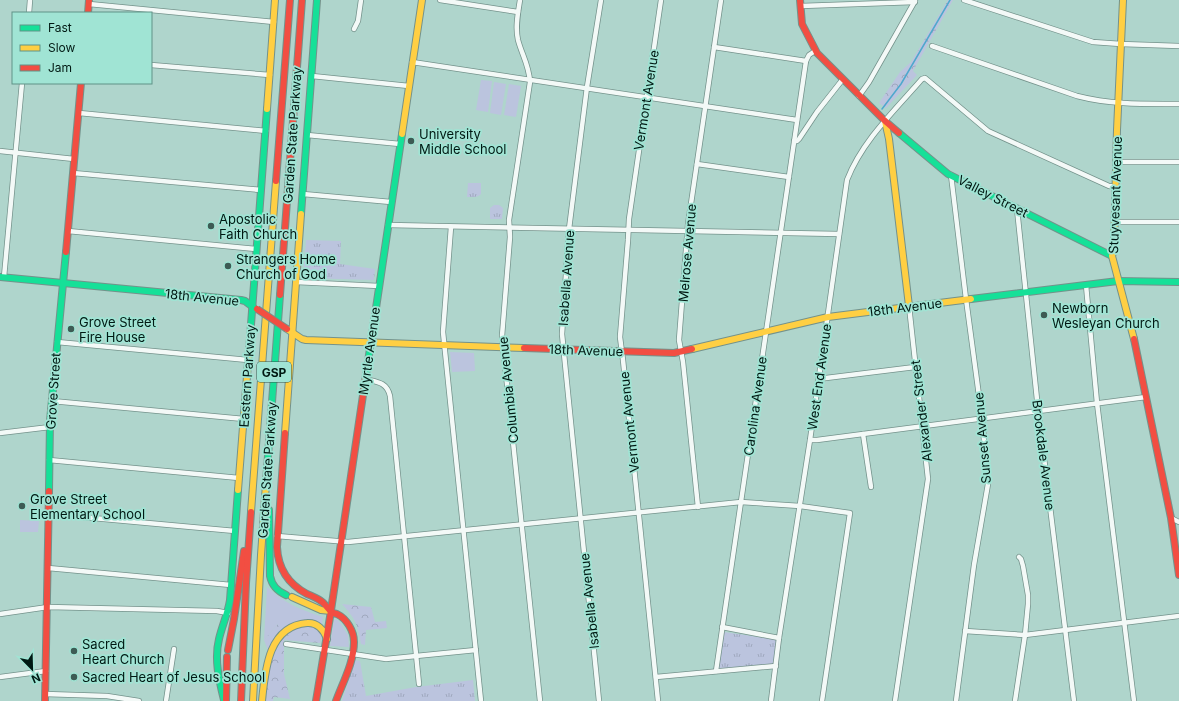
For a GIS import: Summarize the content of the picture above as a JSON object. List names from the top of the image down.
{
  "streets": {
    "main road": [
      "Garden State Parkway",
      "Stuyvesant Avenue",
      "Valley Street",
      "18th Avenue",
      "Myrtle Avenue",
      "GSP",
      "Eastern Parkway",
      "Grove Street",
      "Alexander Street"
    ],
    "street": [
      "Vermont Avenue",
      "Melrose Avenue",
      "Isabella Avenue",
      "West End Avenue",
      "Columbia Avenue",
      "Carolina Avenue",
      "Sunset Avenue",
      "Brookdale Avenue"
    ]
  },
  "crossings": [
    ["Vermont Avenue", "18th Avenue"],
    ["Stuyvesant Avenue", "Valley Street"],
    ["Stuyvesant Avenue", "18th Avenue"],
    ["Stuyvesant Avenue", "West End Avenue"],
    ["Valley Street", "West End Avenue"],
    ["Valley Street", "Alexander Street"],
    ["Valley Street", "Sunset Avenue"],
    ["Valley Street", "Brookdale Avenue"],
    ["Melrose Avenue", "18th Avenue"],
    ["Isabella Avenue", "18th Avenue"],
    ["18th Avenue", "Myrtle Avenue"],
    ["18th Avenue", "Eastern Parkway"],
    ["18th Avenue", "West End Avenue"],
    ["18th Avenue", "Columbia Avenue"],
    ["18th Avenue", "Grove Street"],
    ["18th Avenue", "Carolina Avenue"],
    ["18th Avenue", "Alexander Street"],
    ["18th Avenue", "Sunset Avenue"],
    ["18th Avenue", "Brookdale Avenue"],
    ["West End Avenue", "Alexander Street"]
  ],
  "places": [
    "University Middle School",
    "Apostolic Faith Church",
    "Strangers Home Church of God",
    "Newborn Wesleyan Church",
    "Grove Street Fire House",
    "Grove Street Elementary School",
    "Sacred Heart Church",
    "Sacred Heart of Jesus School"
  ],
  "legend": ["Fast", "Slow", "Jam"],
  "north": "bottom right"
}
